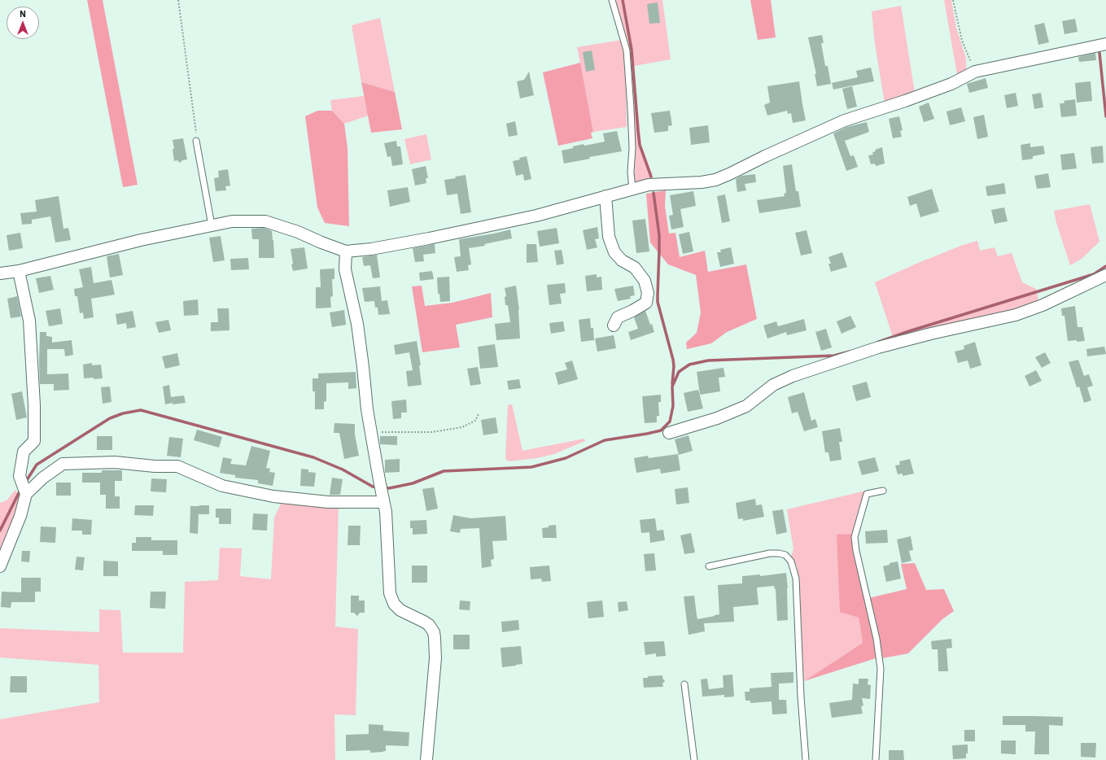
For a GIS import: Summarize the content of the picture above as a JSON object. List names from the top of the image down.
{
  "north": "top"
}
